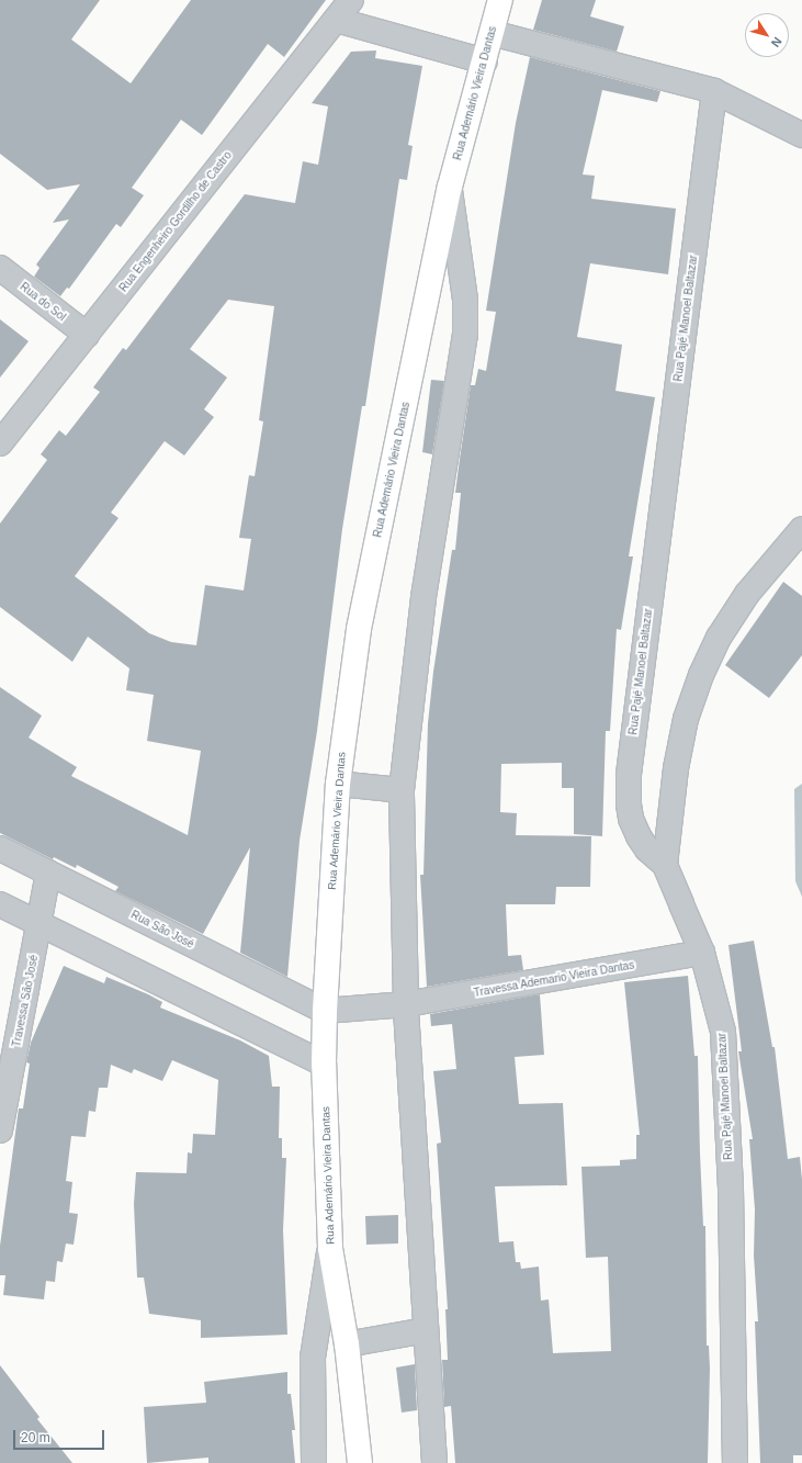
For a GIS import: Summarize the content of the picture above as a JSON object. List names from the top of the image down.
{
  "streets": {
    "main road": ["Rua Ademário Vieira Dantas"],
    "street": [
      "Rua Engenheiro Gordilho de Castro",
      "Rua do Sol",
      "Rua Pajé Manoel Baltazar",
      "Rua São José",
      "Travessa Ademario Vieira Dantas",
      "Travessa São José"
    ]
  },
  "crossings": [
    ["Rua Ademário Vieira Dantas", "Rua São José"],
    ["Rua Ademário Vieira Dantas", "Travessa Ademario Vieira Dantas"],
    ["Rua Engenheiro Gordilho de Castro", "Rua do Sol"],
    ["Rua Pajé Manoel Baltazar", "Travessa Ademario Vieira Dantas"],
    ["Rua São José", "Travessa Ademario Vieira Dantas"],
    ["Rua São José", "Travessa São José"]
  ],
  "scale_bar": "20 m",
  "north": "bottom right"
}
